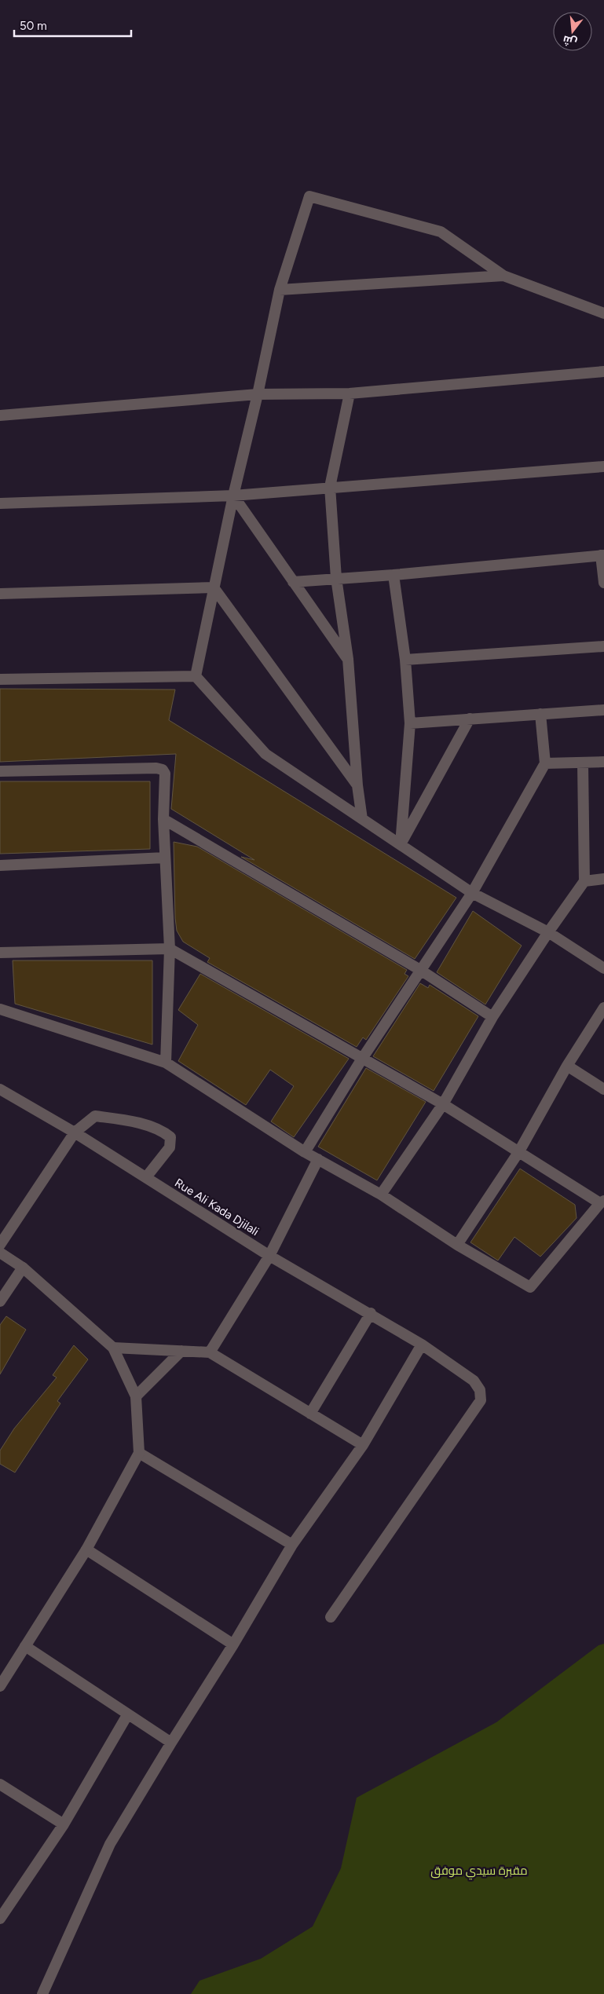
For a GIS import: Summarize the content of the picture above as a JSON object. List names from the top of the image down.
{
  "streets": {
    "street": ["Rue Ali Kada Djilali"]
  },
  "parks": ["مقبرة سيدي موفق"],
  "scale_bar": "50 m",
  "north": "bottom"
}
